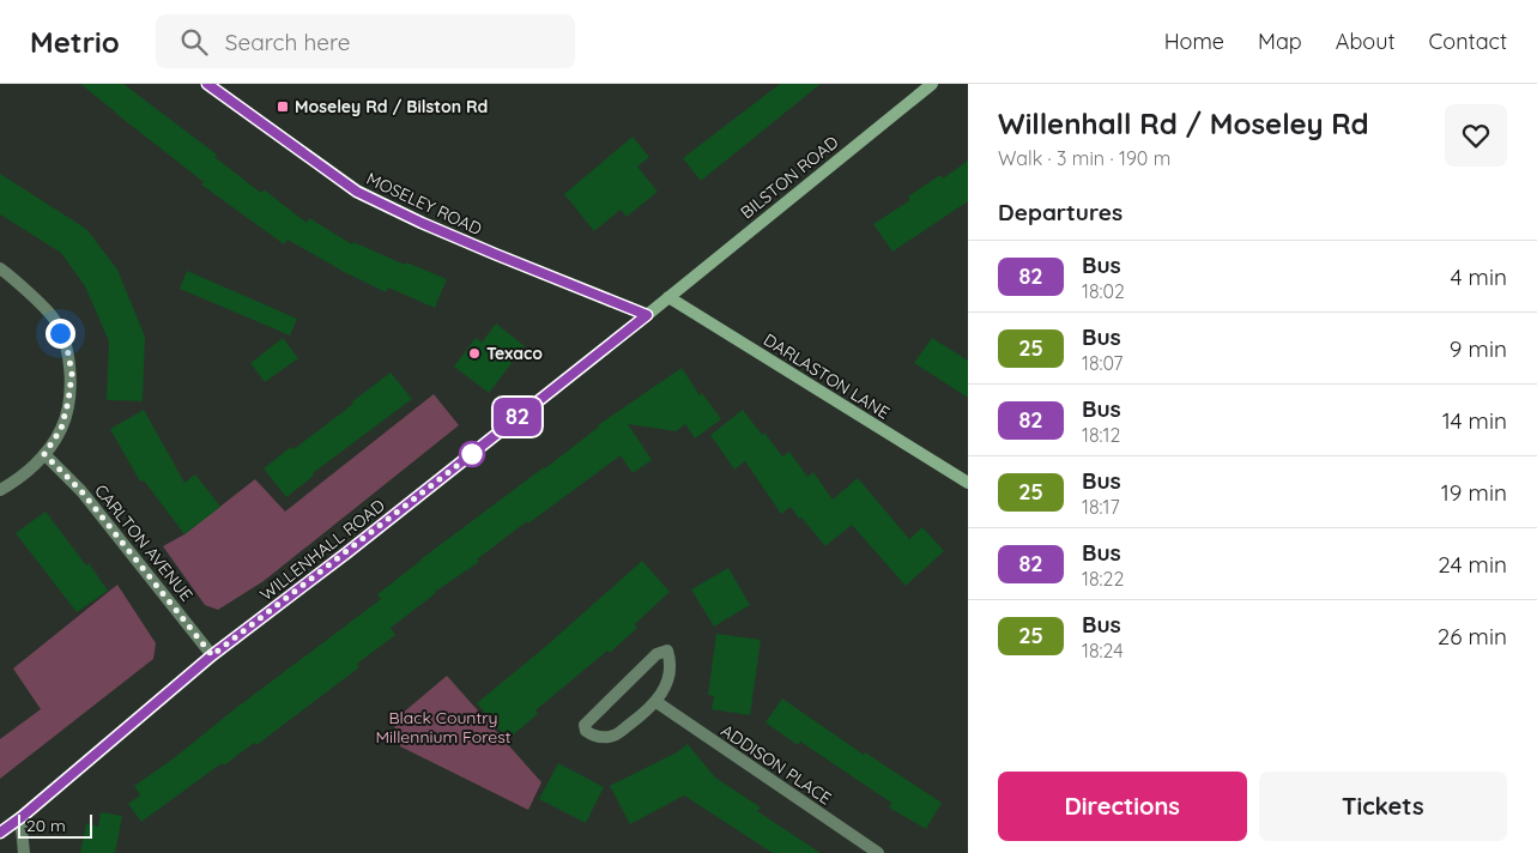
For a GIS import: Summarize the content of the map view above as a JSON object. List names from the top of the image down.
{
  "streets": {
    "main road": [
      "BILSTON ROAD",
      "MOSELEY ROAD",
      "DARLASTON LANE",
      "WILLENHALL ROAD"
    ],
    "street": ["CARLTON AVENUE", "ADDISON PLACE"]
  },
  "crossings": [
    ["BILSTON ROAD", "DARLASTON LANE"],
    ["BILSTON ROAD", "WILLENHALL ROAD"],
    ["MOSELEY ROAD", "WILLENHALL ROAD"],
    ["DARLASTON LANE", "WILLENHALL ROAD"],
    ["CARLTON AVENUE", "WILLENHALL ROAD"]
  ],
  "parks": ["Black Country Millennium Forest"],
  "places": {
    "transit": ["Moseley Rd / Bilston Rd"],
    "other": ["Texaco"]
  },
  "lines": ["bus line 82"],
  "scale_bar": "20 m",
  "page": {
    "header": "Metrio",
    "search": "Search here",
    "nav": [
      "Home",
      "Map",
      "About",
      "Contact"
    ],
    "on_map": "82",
    "heading": [
      ["Willenhall Rd / Moseley Rd", "Walk · 3 min · 190 m"],
      "Departures"
    ],
    "list": [
      {
        "mark": "82",
        "name": "Bus",
        "note": "18:02",
        "value": "4 min"
      },
      {
        "mark": "25",
        "name": "Bus",
        "note": "18:07",
        "value": "9 min"
      },
      {
        "mark": "82",
        "name": "Bus",
        "note": "18:12",
        "value": "14 min"
      },
      {
        "mark": "25",
        "name": "Bus",
        "note": "18:17",
        "value": "19 min"
      },
      {
        "mark": "82",
        "name": "Bus",
        "note": "18:22",
        "value": "24 min"
      },
      {
        "mark": "25",
        "name": "Bus",
        "note": "18:24",
        "value": "26 min"
      }
    ],
    "buttons": ["Directions", "Tickets"],
    "scale": "20 m"
  }
}
